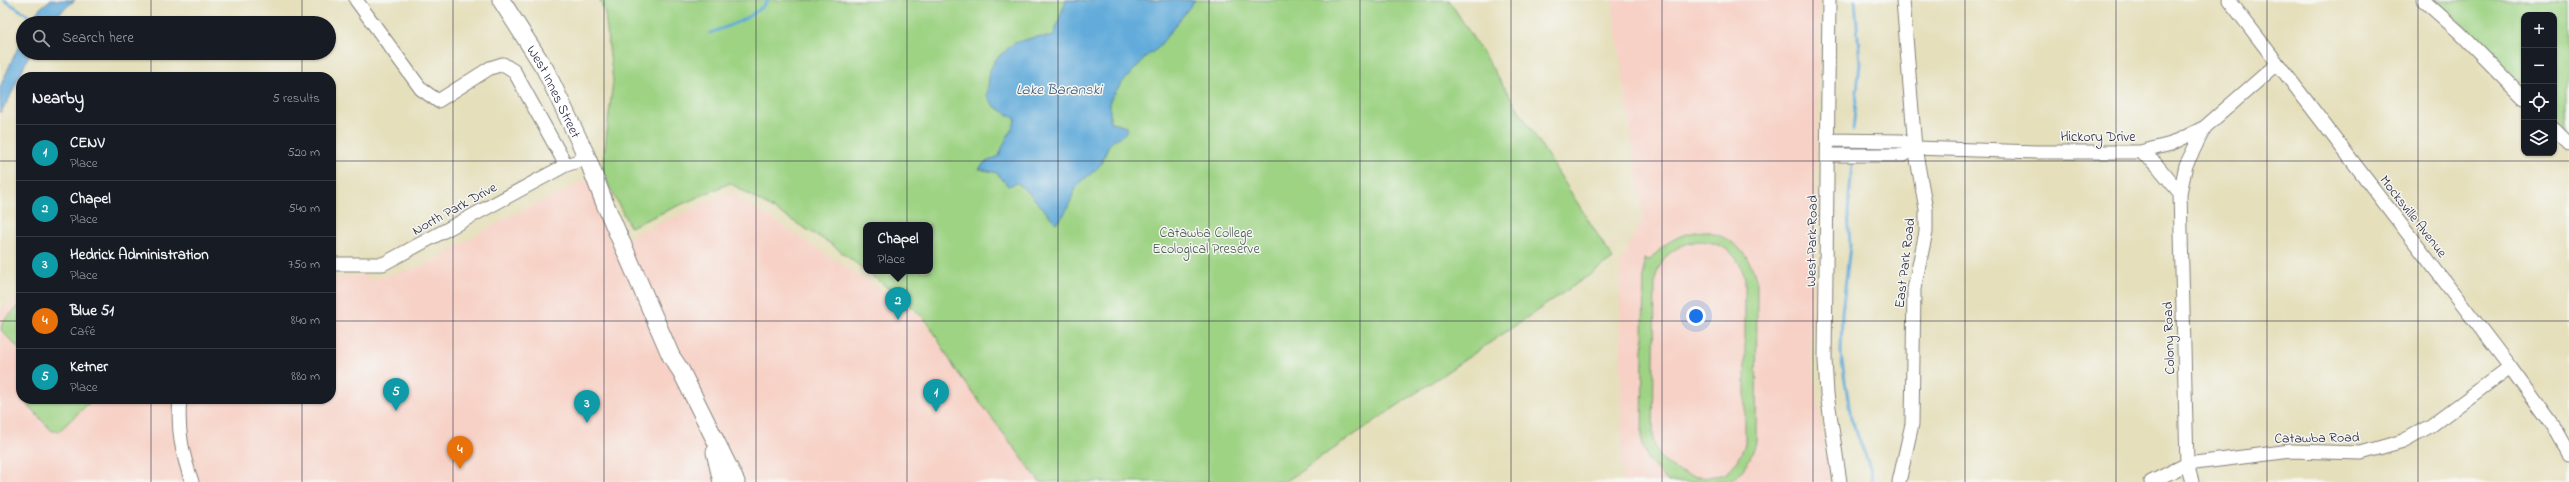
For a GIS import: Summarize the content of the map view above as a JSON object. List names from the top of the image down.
{
  "streets": {
    "main road": ["West Innes Street"],
    "street": [
      "Hickory Drive",
      "North Park Drive",
      "Mocksville Avenue",
      "West Park Road",
      "East Park Road",
      "Colony Road",
      "Catawba Road"
    ]
  },
  "crossings": [
    ["West Innes Street", "North Park Drive"],
    ["Hickory Drive", "Mocksville Avenue"],
    ["Hickory Drive", "West Park Road"],
    ["Hickory Drive", "East Park Road"],
    ["Hickory Drive", "Colony Road"],
    ["Mocksville Avenue", "Catawba Road"],
    ["Colony Road", "Catawba Road"]
  ],
  "water": ["Lake Baranski"],
  "parks": ["Catawba College Ecological Preserve"],
  "page": {
    "map_buttons": ["+", "−"],
    "search": "Search here",
    "heading": ["Nearby", "5 results"],
    "list": [
      {
        "mark": "1",
        "name": "CENV",
        "note": "Place",
        "value": "520 m"
      },
      {
        "mark": "2",
        "name": "Chapel",
        "note": "Place",
        "value": "540 m"
      },
      {
        "mark": "3",
        "name": "Hedrick Administration",
        "note": "Place",
        "value": "750 m"
      },
      {
        "mark": "4",
        "name": "Blue 51",
        "note": "Café",
        "value": "840 m"
      },
      {
        "mark": "5",
        "name": "Ketner",
        "note": "Place",
        "value": "880 m"
      }
    ],
    "popup": ["Chapel", "Place"],
    "pins": [
      "2",
      "5",
      "1",
      "3",
      "4"
    ]
  }
}
